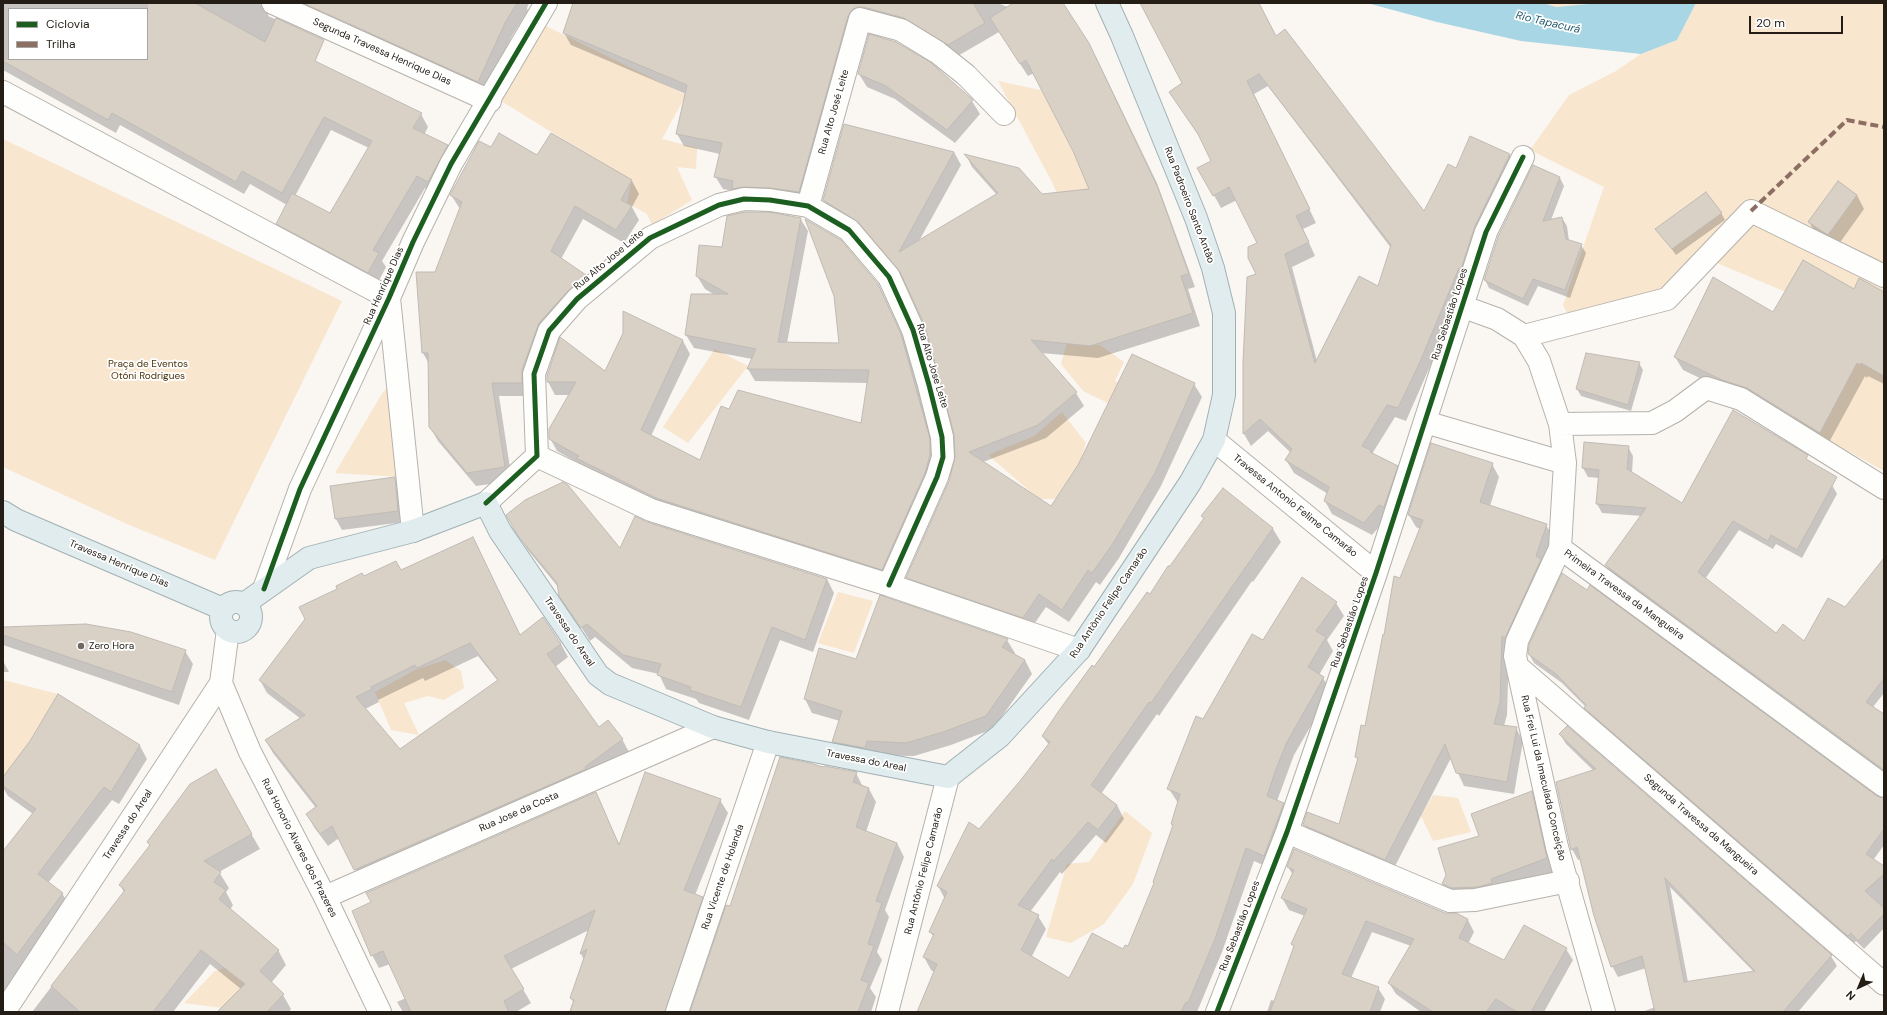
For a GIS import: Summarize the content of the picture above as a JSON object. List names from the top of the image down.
{
  "streets": {
    "main road": [
      "Rua Padroeiro Santo Antão",
      "Travessa Henrique Dias",
      "Rua Antônio Felipe Camarão",
      "Travessa do Areal"
    ],
    "street": [
      "Segunda Travessa Henrique Dias",
      "Rua Alto José Leite",
      "Rua Alto Jose Leite",
      "Rua Henrique Dias",
      "Rua Sebastião Lopes",
      "Travessa Antonio Felime Camarão",
      "Primeira Travessa da Mangueira",
      "Rua Frei Lui da Imaculada Conceição",
      "Rua Jose da Costa",
      "Segunda Travessa da Mangueira",
      "Rua Honorio Alvares dos Prazeres",
      "Rua Vicente de Holanda"
    ]
  },
  "crossings": [
    ["Segunda Travessa Henrique Dias", "Rua Henrique Dias"],
    ["Rua Alto José Leite", "Rua Alto Jose Leite"],
    ["Rua Padroeiro Santo Antão", "Travessa Antonio Felime Camarão"],
    ["Rua Padroeiro Santo Antão", "Rua Antônio Felipe Camarão"],
    ["Rua Sebastião Lopes", "Travessa Antonio Felime Camarão"],
    ["Rua Sebastião Lopes", "Primeira Travessa da Mangueira"],
    ["Travessa Antonio Felime Camarão", "Rua Antônio Felipe Camarão"],
    ["Travessa Henrique Dias", "Travessa do Areal"],
    ["Primeira Travessa da Mangueira", "Rua Frei Lui da Imaculada Conceição"],
    ["Rua Antônio Felipe Camarão", "Travessa do Areal"],
    ["Travessa do Areal", "Rua Jose da Costa"],
    ["Travessa do Areal", "Rua Honorio Alvares dos Prazeres"],
    ["Travessa do Areal", "Rua Vicente de Holanda"],
    ["Rua Frei Lui da Imaculada Conceição", "Segunda Travessa da Mangueira"],
    ["Rua Jose da Costa", "Rua Honorio Alvares dos Prazeres"]
  ],
  "water": ["Rio Tapacurá"],
  "parks": ["Praça de Eventos Otóni Rodrigues"],
  "places": ["Zero Hora"],
  "legend": ["Ciclovia", "Trilha"],
  "scale_bar": "20 m",
  "north": "bottom left"
}
